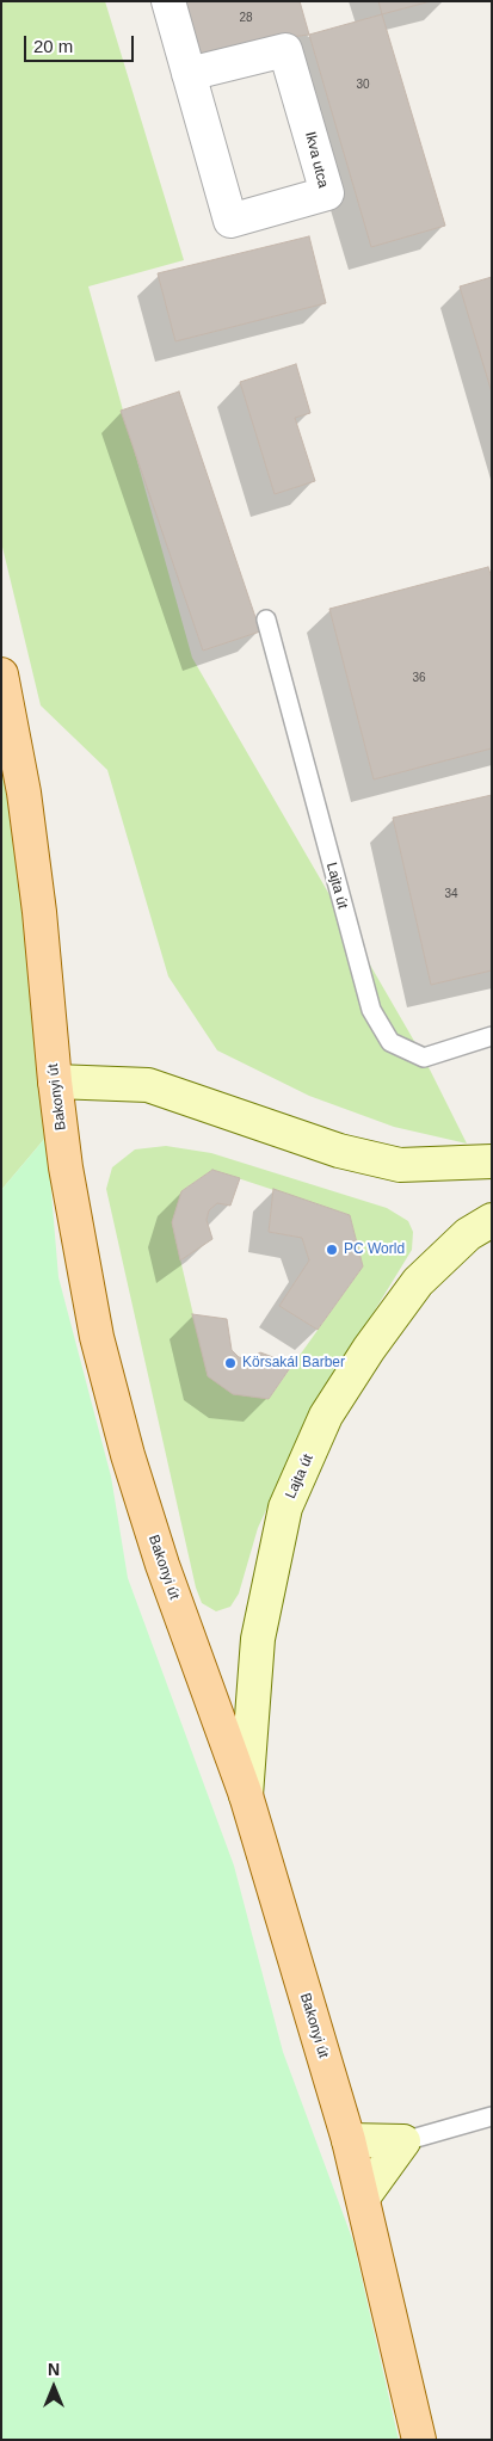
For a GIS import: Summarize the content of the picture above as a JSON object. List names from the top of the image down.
{
  "streets": {
    "main road": ["Bakonyi út"],
    "street": ["Ikva utca", "Lajta út"]
  },
  "crossings": [
    ["Lajta út", "Bakonyi út"]
  ],
  "places": ["PC World", "Körsakál Barber"],
  "house_numbers": [
    "28",
    "30",
    "36",
    "34"
  ],
  "scale_bar": "20 m",
  "north": "top"
}
